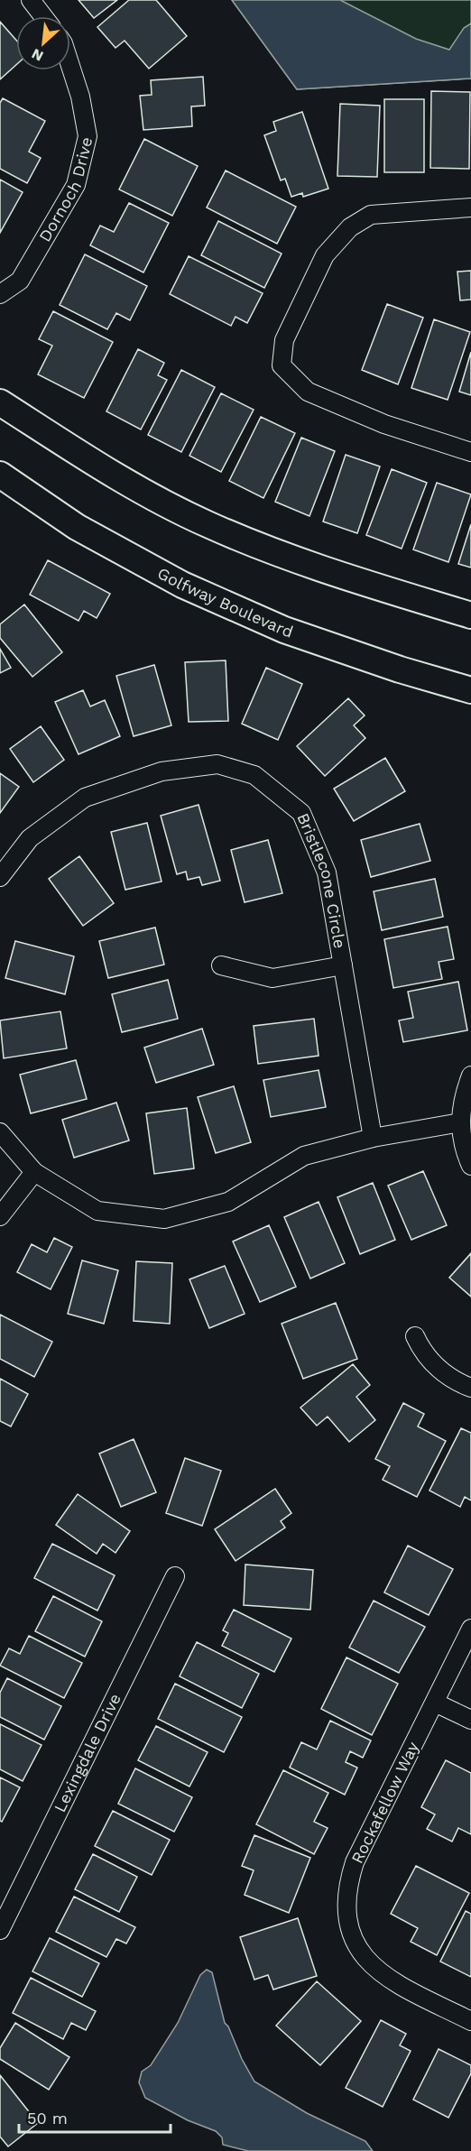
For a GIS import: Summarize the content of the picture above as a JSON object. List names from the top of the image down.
{
  "streets": {
    "street": [
      "Dornoch Drive",
      "Golfway Boulevard",
      "Bristlecone Circle",
      "Lexingdale Drive",
      "Rockafellow Way"
    ]
  },
  "scale_bar": "50 m",
  "north": "bottom left"
}
